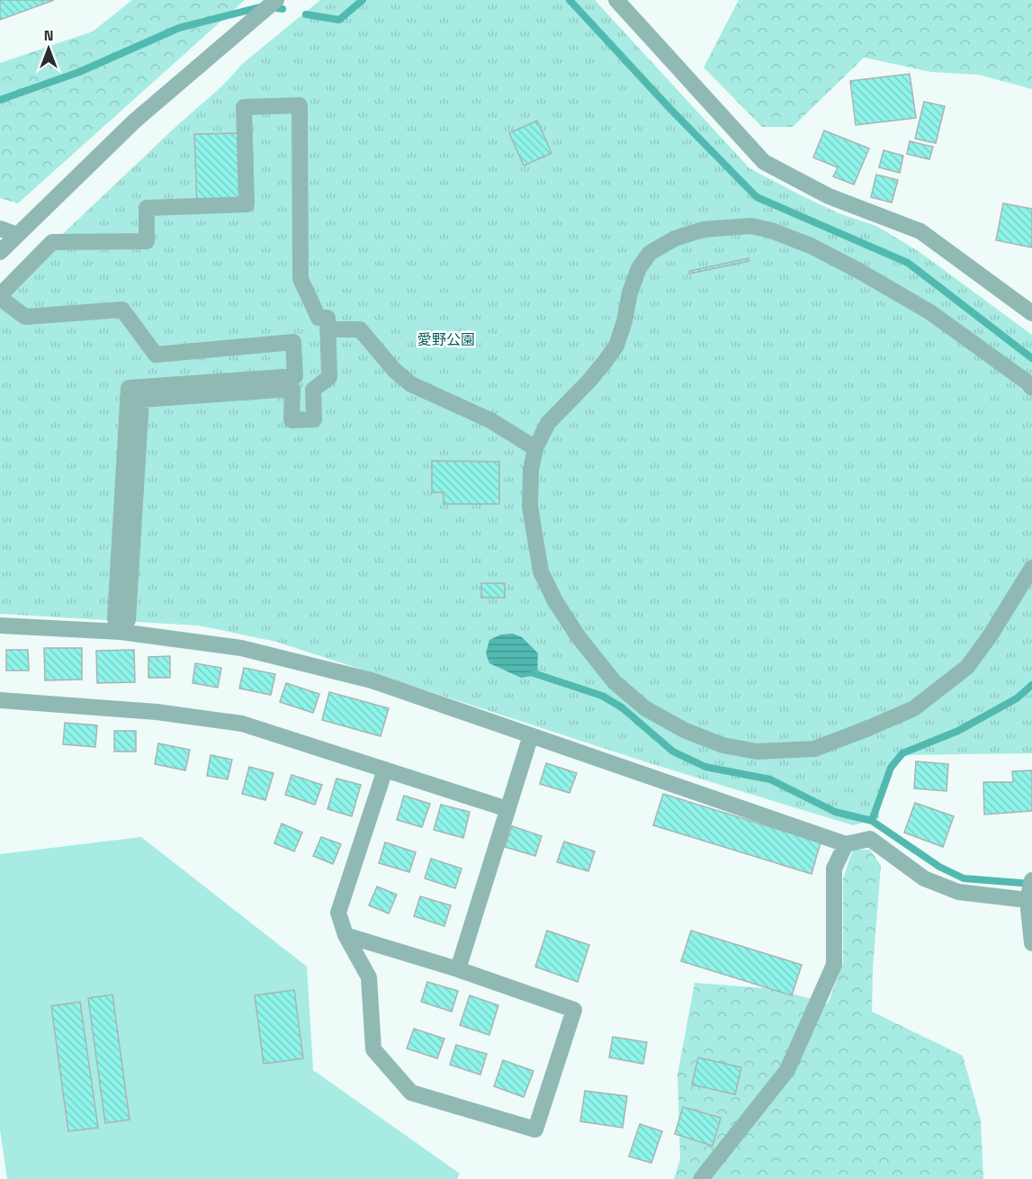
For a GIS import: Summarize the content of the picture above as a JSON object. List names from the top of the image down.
{
  "parks": ["愛野公園"],
  "north": "top"
}
